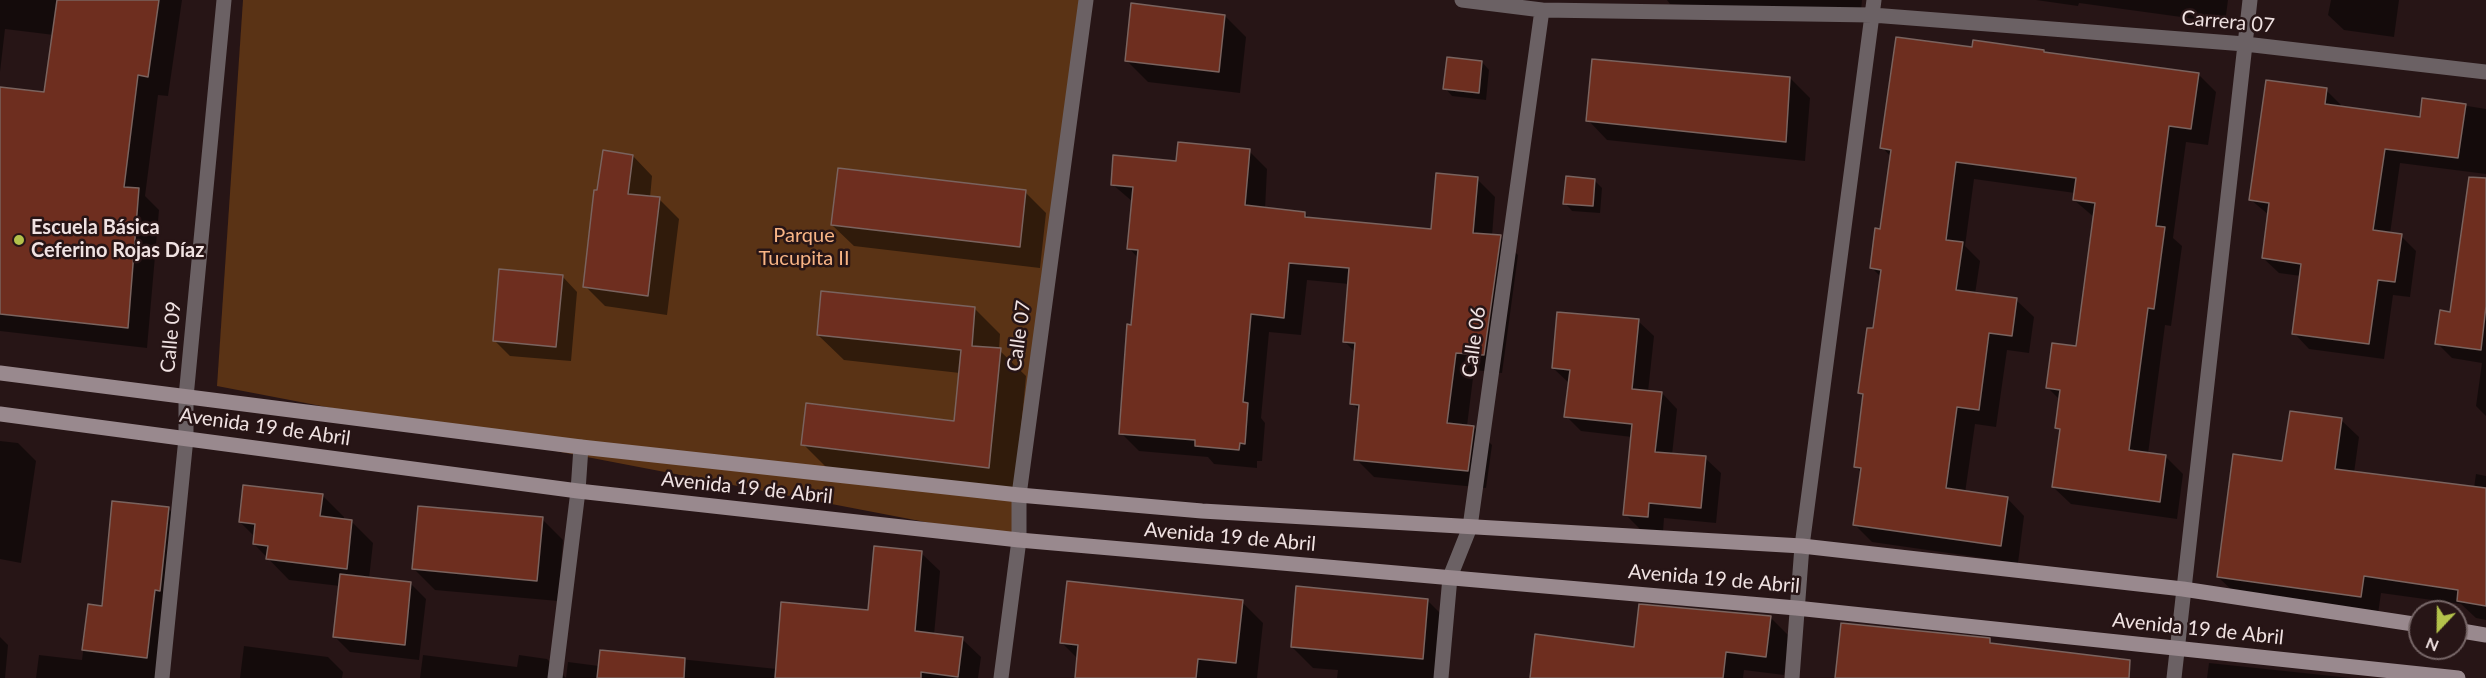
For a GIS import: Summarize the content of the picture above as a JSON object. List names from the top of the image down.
{
  "streets": {
    "street": [
      "Carrera 07",
      "Calle 07",
      "Calle 09",
      "Calle 06",
      "Avenida 19 de Abril"
    ]
  },
  "crossings": [
    ["Carrera 07", "Calle 06"],
    ["Calle 07", "Avenida 19 de Abril"],
    ["Calle 09", "Avenida 19 de Abril"],
    ["Calle 06", "Avenida 19 de Abril"]
  ],
  "parks": ["Parque Tucupita II"],
  "places": ["Escuela Básica Ceferino Rojas Díaz"],
  "north": "bottom"
}
